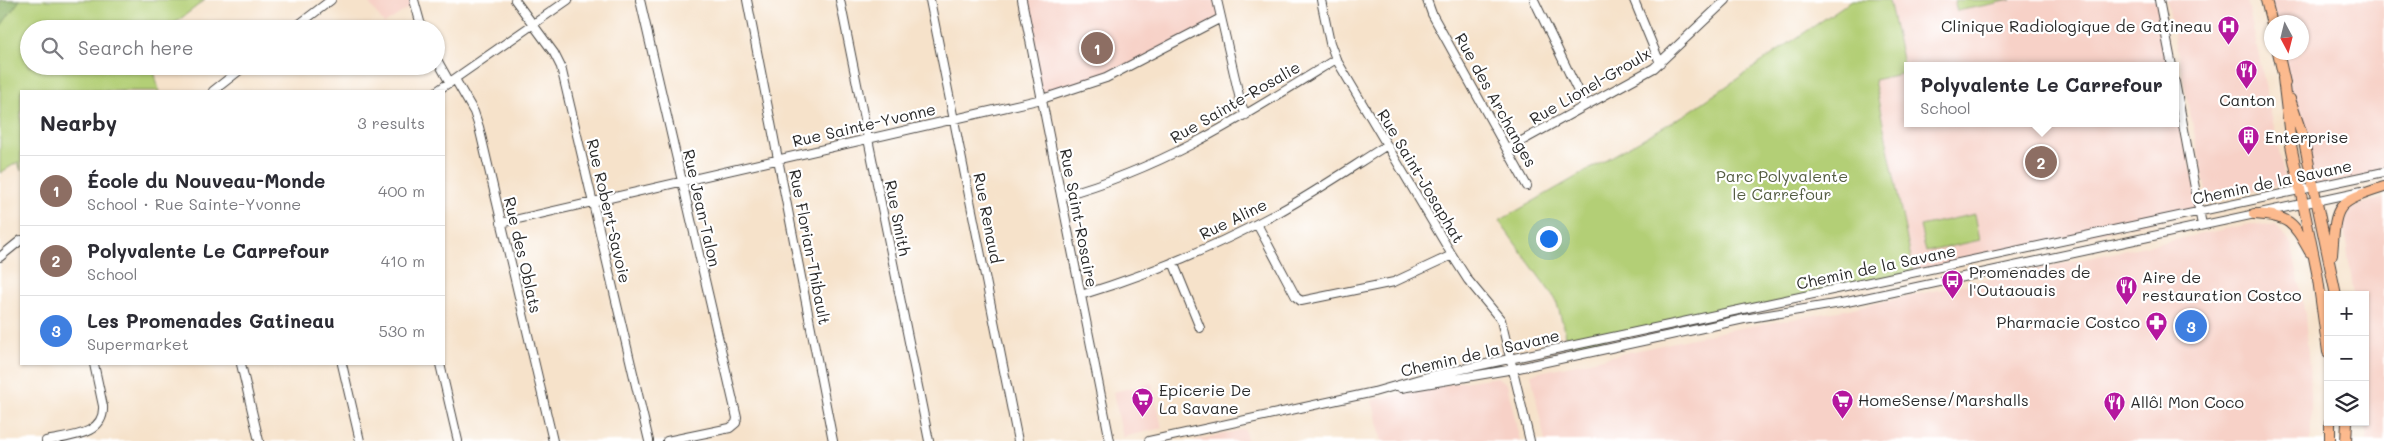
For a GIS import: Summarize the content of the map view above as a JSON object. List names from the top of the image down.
{
  "streets": {
    "street": [
      "Rue Lionel-Groulx",
      "Rue des Archanges",
      "Rue Sainte-Rosalie",
      "Rue Sainte-Yvonne",
      "Rue Saint-Josaphat",
      "Chemin de la Savane",
      "Rue Jean-Talon",
      "Rue Robert-Savoie",
      "Rue Smith",
      "Rue Renaud",
      "Rue Saint-Rosaire",
      "Rue Aline",
      "Rue Florian-Thibault",
      "Rue des Oblats"
    ]
  },
  "crossings": [
    ["Rue Lionel-Groulx", "Rue des Archanges"],
    ["Rue Sainte-Rosalie", "Rue Saint-Josaphat"],
    ["Rue Sainte-Rosalie", "Rue Saint-Rosaire"],
    ["Rue Sainte-Yvonne", "Rue Jean-Talon"],
    ["Rue Sainte-Yvonne", "Rue Robert-Savoie"],
    ["Rue Sainte-Yvonne", "Rue Smith"],
    ["Rue Sainte-Yvonne", "Rue Renaud"],
    ["Rue Sainte-Yvonne", "Rue Saint-Rosaire"],
    ["Rue Sainte-Yvonne", "Rue Florian-Thibault"],
    ["Rue Sainte-Yvonne", "Rue des Oblats"],
    ["Rue Saint-Josaphat", "Chemin de la Savane"],
    ["Rue Saint-Josaphat", "Rue Aline"],
    ["Rue Saint-Rosaire", "Rue Aline"]
  ],
  "parks": ["Parc Polyvalente le Carrefour"],
  "places": {
    "hospital": ["Clinique Radiologique de Gatineau"],
    "restaurant": ["Canton", "Aire de restauration Costco", "Allô! Mon Coco"],
    "building": ["Enterprise"],
    "bus stop": ["Promenades de l'Outaouais"],
    "pharmacy": ["Pharmacie Costco"],
    "supermarket": ["Epicerie De La Savane", "HomeSense/Marshalls"]
  },
  "north": "bottom",
  "page": {
    "search": "Search here",
    "pins": ["1", "2", "3"],
    "popup": ["Polyvalente Le Carrefour", "School"],
    "heading": ["Nearby", "3 results"],
    "list": [
      {
        "mark": "1",
        "name": "École du Nouveau-Monde",
        "note": "School · Rue Sainte-Yvonne",
        "value": "400 m"
      },
      {
        "mark": "2",
        "name": "Polyvalente Le Carrefour",
        "note": "School",
        "value": "410 m"
      },
      {
        "mark": "3",
        "name": "Les Promenades Gatineau",
        "note": "Supermarket",
        "value": "530 m"
      }
    ],
    "map_buttons": ["+", "−"]
  }
}
